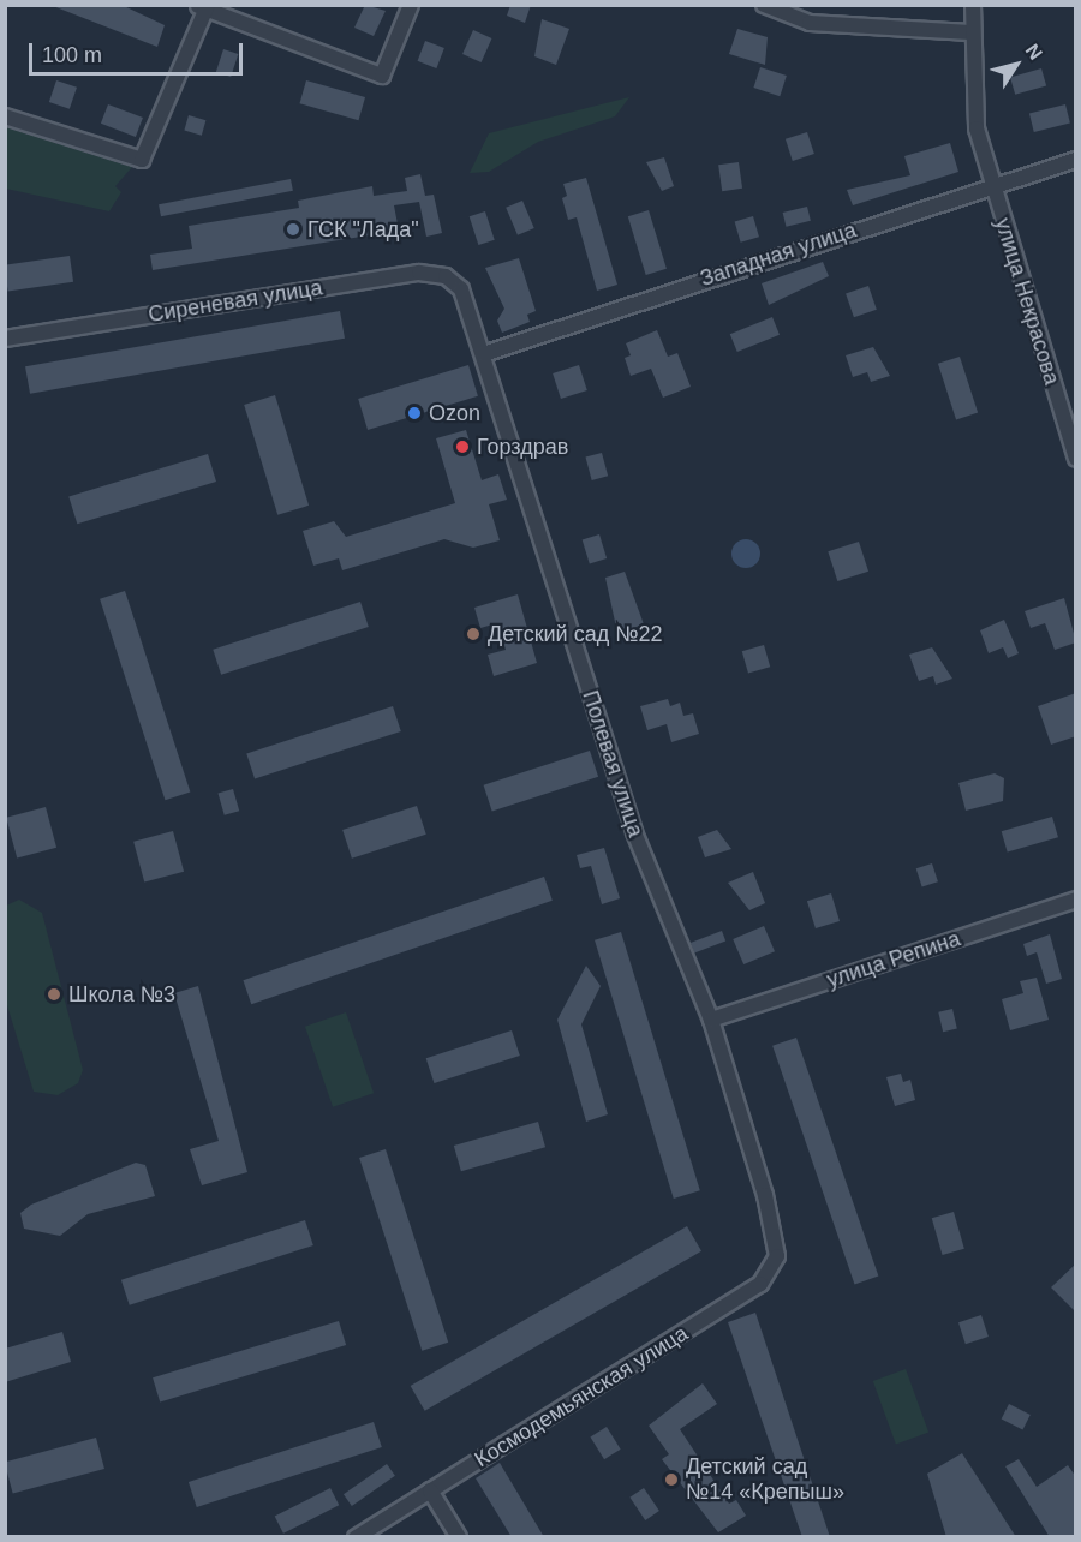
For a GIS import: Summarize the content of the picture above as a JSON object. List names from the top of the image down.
{
  "streets": {
    "street": [
      "Западная улица",
      "Сиреневая улица",
      "улица Некрасова",
      "Полевая улица",
      "улица Репина",
      "Космодемьянская улица"
    ]
  },
  "crossings": [
    ["Западная улица", "улица Некрасова"],
    ["Западная улица", "Полевая улица"],
    ["Сиреневая улица", "Полевая улица"],
    ["Полевая улица", "улица Репина"],
    ["Полевая улица", "Космодемьянская улица"]
  ],
  "places": [
    "ГСК \"Лада\"",
    "Ozon",
    "Горздрав",
    "Детский сад №22",
    "Школа №3",
    "Детский сад №14 «Крепыш»"
  ],
  "scale_bar": "100 m",
  "north": "top right"
}
